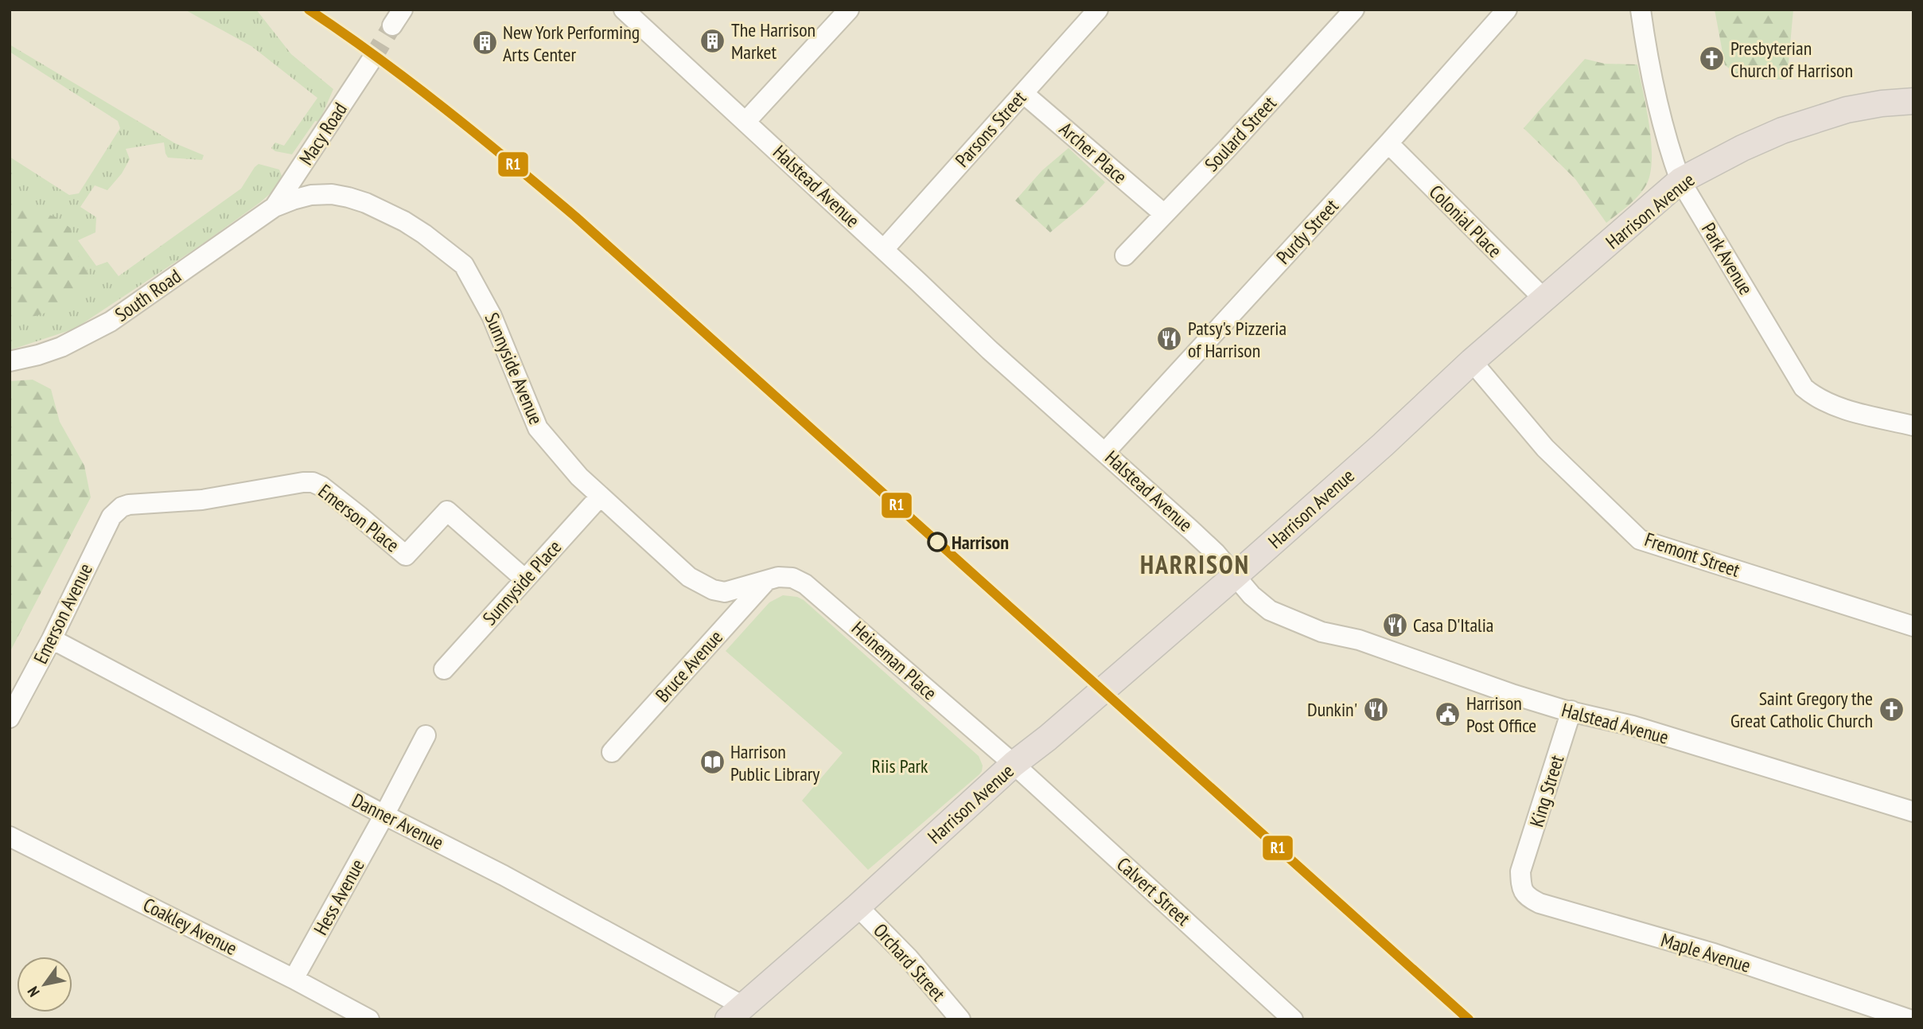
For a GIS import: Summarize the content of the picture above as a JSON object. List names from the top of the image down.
{
  "streets": {
    "main road": ["Harrison Avenue"],
    "street": [
      "Parsons Street",
      "Macy Road",
      "Soulard Street",
      "Archer Place",
      "Halstead Avenue",
      "Colonial Place",
      "Purdy Street",
      "Park Avenue",
      "South Road",
      "Sunnyside Avenue",
      "Emerson Place",
      "Fremont Street",
      "Sunnyside Place",
      "Emerson Avenue",
      "Heineman Place",
      "Bruce Avenue",
      "King Street",
      "Danner Avenue",
      "Calvert Street",
      "Hess Avenue",
      "Coakley Avenue",
      "Maple Avenue",
      "Orchard Street"
    ]
  },
  "crossings": [
    ["Parsons Street", "Archer Place"],
    ["Parsons Street", "Halstead Avenue"],
    ["Macy Road", "South Road"],
    ["Macy Road", "Sunnyside Avenue"],
    ["Soulard Street", "Archer Place"],
    ["Halstead Avenue", "Harrison Avenue"],
    ["Halstead Avenue", "Purdy Street"],
    ["Halstead Avenue", "King Street"],
    ["Harrison Avenue", "Colonial Place"],
    ["Harrison Avenue", "Park Avenue"],
    ["Harrison Avenue", "Fremont Street"],
    ["Harrison Avenue", "Heineman Place"],
    ["Harrison Avenue", "Danner Avenue"],
    ["Harrison Avenue", "Calvert Street"],
    ["Harrison Avenue", "Orchard Street"],
    ["Colonial Place", "Purdy Street"],
    ["South Road", "Sunnyside Avenue"],
    ["Sunnyside Avenue", "Sunnyside Place"],
    ["Sunnyside Avenue", "Heineman Place"],
    ["Sunnyside Avenue", "Bruce Avenue"],
    ["Emerson Place", "Sunnyside Place"],
    ["Emerson Place", "Emerson Avenue"],
    ["Emerson Avenue", "Danner Avenue"],
    ["Heineman Place", "Bruce Avenue"],
    ["Heineman Place", "Calvert Street"],
    ["King Street", "Maple Avenue"],
    ["Danner Avenue", "Hess Avenue"],
    ["Hess Avenue", "Coakley Avenue"]
  ],
  "districts": ["HARRISON"],
  "parks": ["Riis Park"],
  "places": {
    "building": ["The Harrison Market", "New York Performing Arts Center"],
    "church": ["Presbyterian Church of Harrison", "Saint Gregory the Great Catholic Church"],
    "restaurant": ["Patsy's Pizzeria of Harrison", "Casa D'Italia", "Dunkin'"],
    "other": ["Harrison"],
    "public building": ["Harrison Post Office"],
    "library": ["Harrison Public Library"]
  },
  "lines": ["transit line R1"],
  "north": "bottom left"
}
